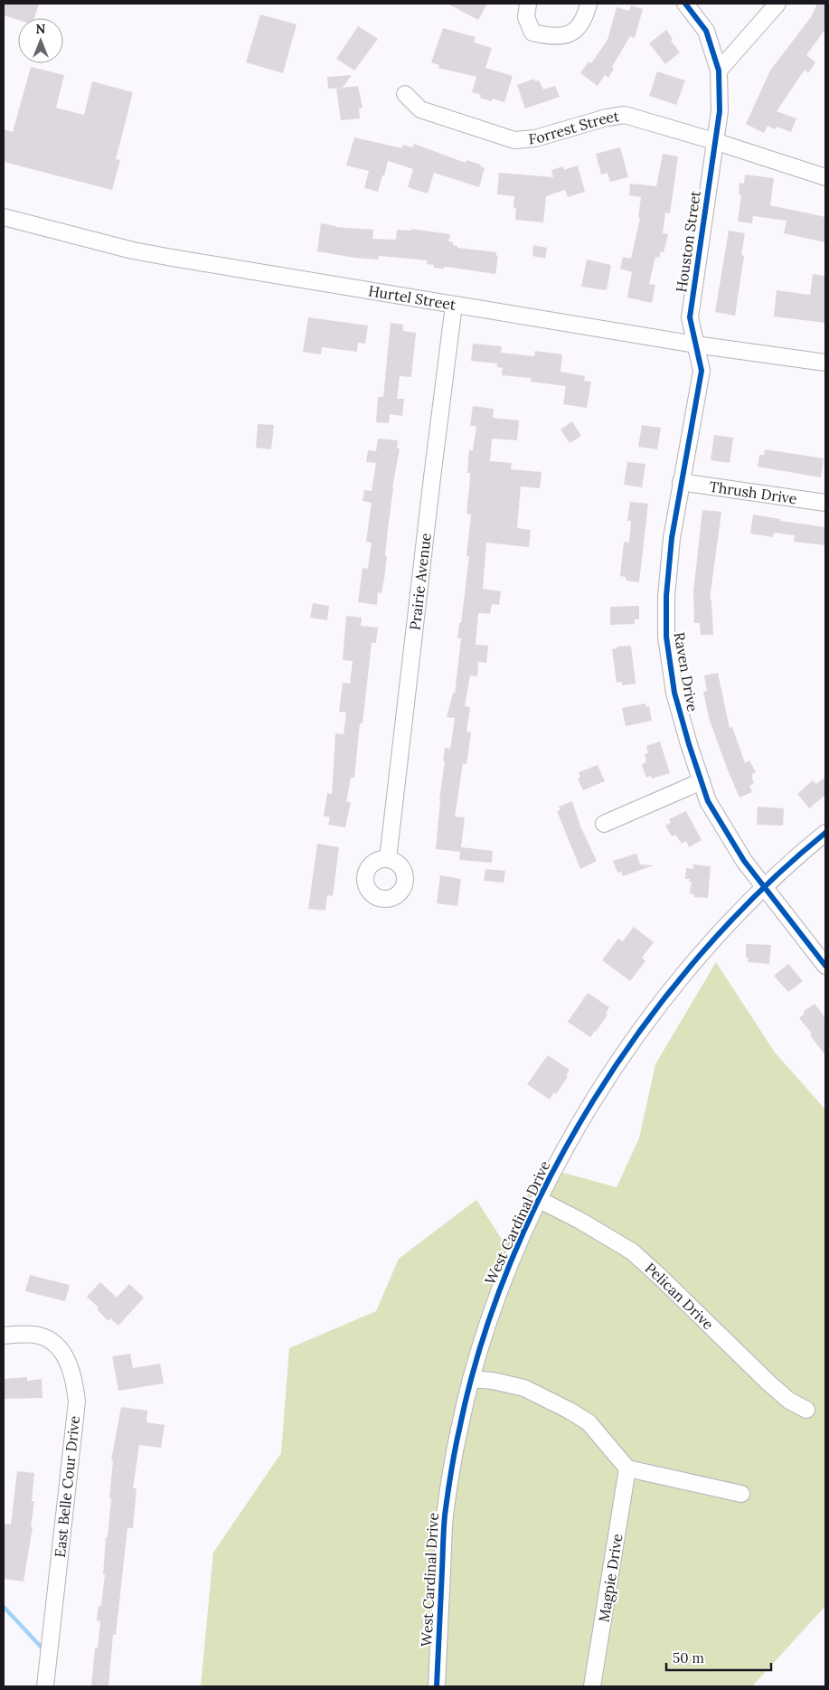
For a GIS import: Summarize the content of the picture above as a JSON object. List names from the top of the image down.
{
  "streets": {
    "street": [
      "Forrest Street",
      "Houston Street",
      "Hurtel Street",
      "Thrush Drive",
      "Prairie Avenue",
      "Raven Drive",
      "West Cardinal Drive",
      "Pelican Drive",
      "East Belle Cour Drive",
      "Magpie Drive"
    ]
  },
  "crossings": [
    ["Forrest Street", "Houston Street"],
    ["Houston Street", "Hurtel Street"],
    ["Houston Street", "Raven Drive"],
    ["Hurtel Street", "Prairie Avenue"],
    ["Hurtel Street", "Raven Drive"],
    ["Thrush Drive", "Raven Drive"],
    ["Raven Drive", "West Cardinal Drive"],
    ["West Cardinal Drive", "Pelican Drive"]
  ],
  "scale_bar": "50 m",
  "north": "top"
}
